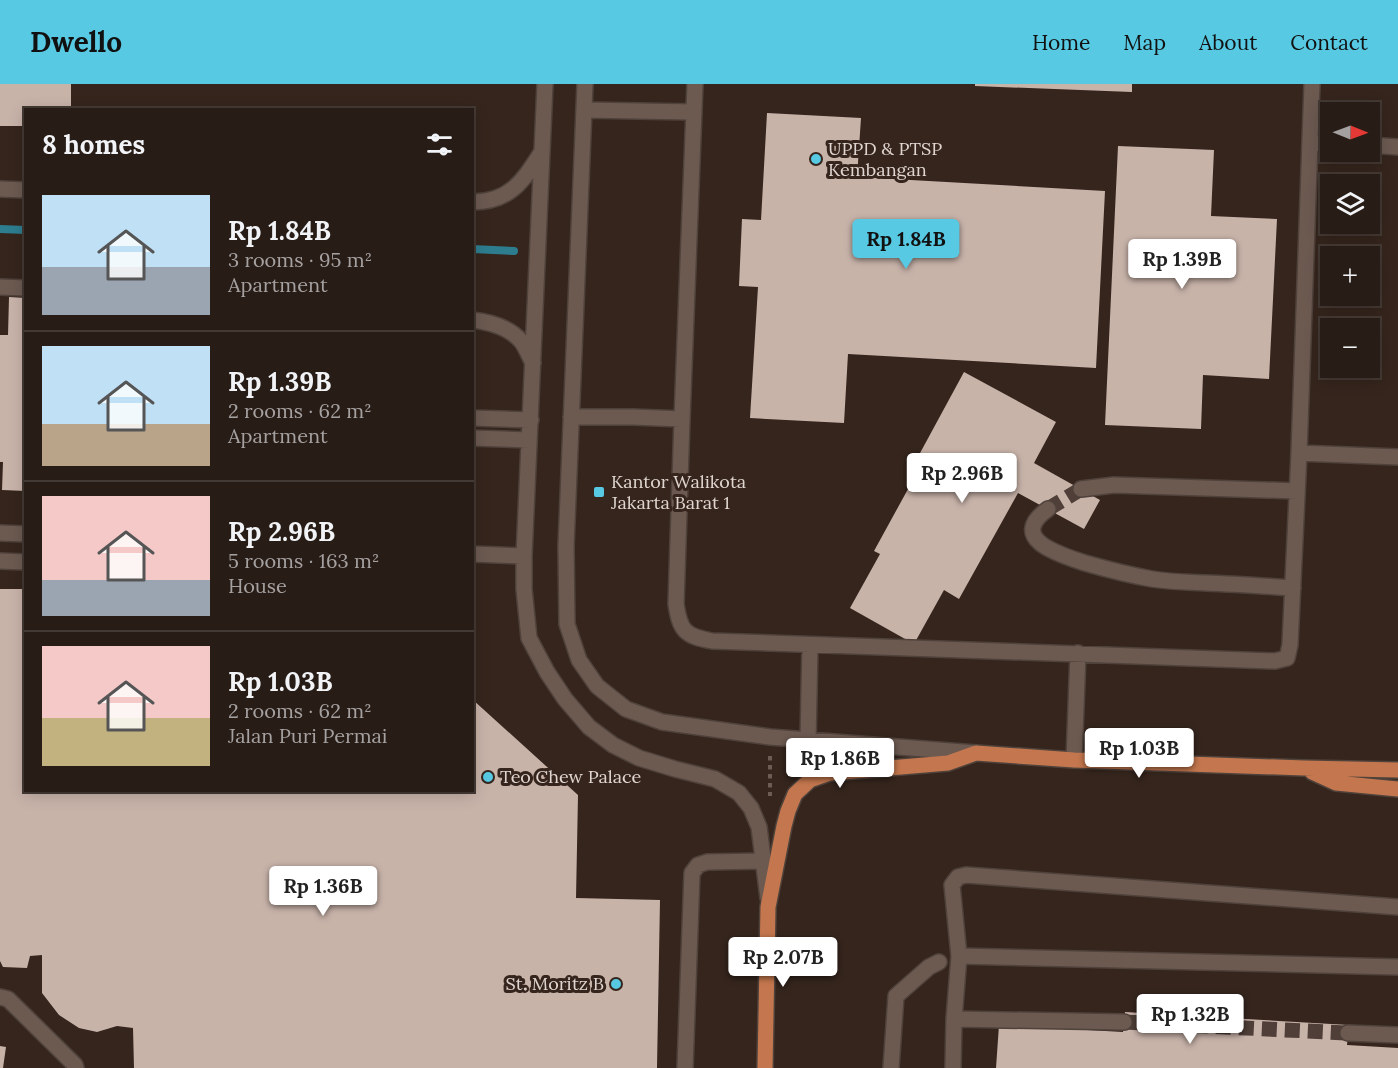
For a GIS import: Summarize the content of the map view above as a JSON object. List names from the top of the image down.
{
  "places": {
    "other": ["UPPD & PTSP Kembangan", "Teo Chew Palace", "St. Moritz B"],
    "transit": ["Kantor Walikota Jakarta Barat 1"]
  },
  "north": "right",
  "page": {
    "header": "Dwello",
    "nav": [
      "Home",
      "Map",
      "About",
      "Contact"
    ],
    "map_buttons": ["+", "−"],
    "heading": "8 homes",
    "list": [
      {
        "name": "Rp 1.84B",
        "note": "3 rooms · 95 m² · Apartment"
      },
      {
        "name": "Rp 1.39B",
        "note": "2 rooms · 62 m² · Apartment"
      },
      {
        "name": "Rp 2.96B",
        "note": "5 rooms · 163 m² · House"
      },
      {
        "name": "Rp 1.03B",
        "note": "2 rooms · 62 m² · Jalan Puri Permai"
      }
    ],
    "price": [
      "Rp 1.84B",
      "Rp 1.39B",
      "Rp 2.96B",
      "Rp 1.03B",
      "Rp 1.86B",
      "Rp 1.36B",
      "Rp 2.07B",
      "Rp 1.32B"
    ]
  }
}
